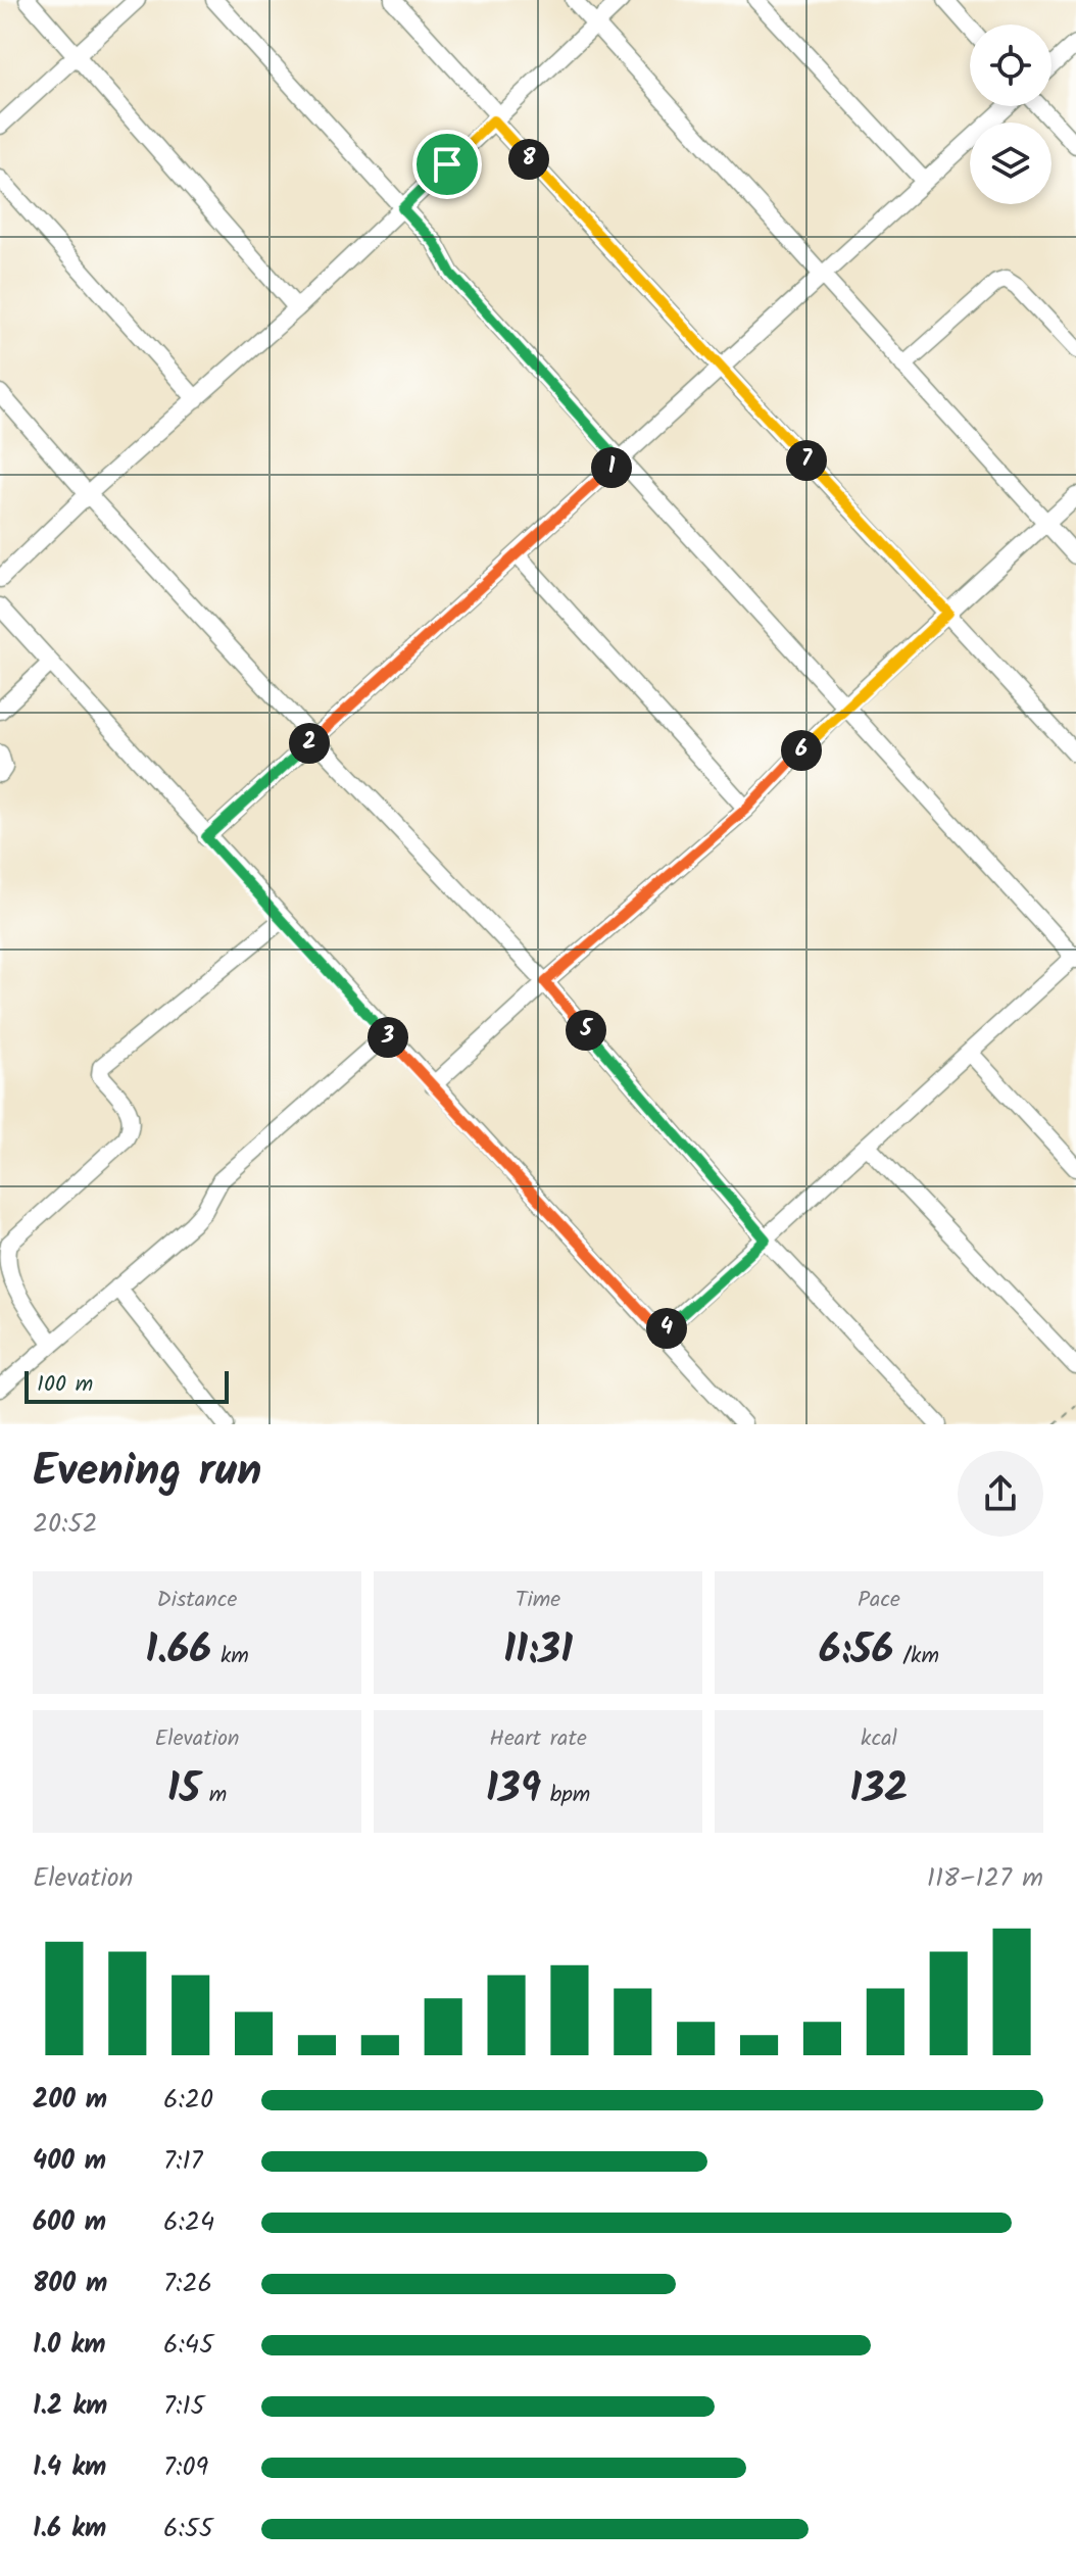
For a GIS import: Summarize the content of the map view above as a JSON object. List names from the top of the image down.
{
  "scale_bar": "100 m",
  "page": {
    "pins": [
      "8",
      "7",
      "1",
      "2",
      "6",
      "5",
      "3",
      "4"
    ],
    "scale": "100 m",
    "heading": ["Evening run", "20:52"],
    "stats": [
      ["Distance", "1.66 km"],
      ["Time", "11:31"],
      ["Pace", "6:56 /km"],
      ["Elevation", "15 m"],
      ["Heart rate", "139 bpm"],
      ["kcal", "132"]
    ],
    "chart": ["Elevation", "118–127 m"],
    "list": [
      {
        "name": "200 m",
        "note": "6:20"
      },
      {
        "name": "400 m",
        "note": "7:17"
      },
      {
        "name": "600 m",
        "note": "6:24"
      },
      {
        "name": "800 m",
        "note": "7:26"
      },
      {
        "name": "1.0 km",
        "note": "6:45"
      },
      {
        "name": "1.2 km",
        "note": "7:15"
      },
      {
        "name": "1.4 km",
        "note": "7:09"
      },
      {
        "name": "1.6 km",
        "note": "6:55"
      }
    ]
  }
}
